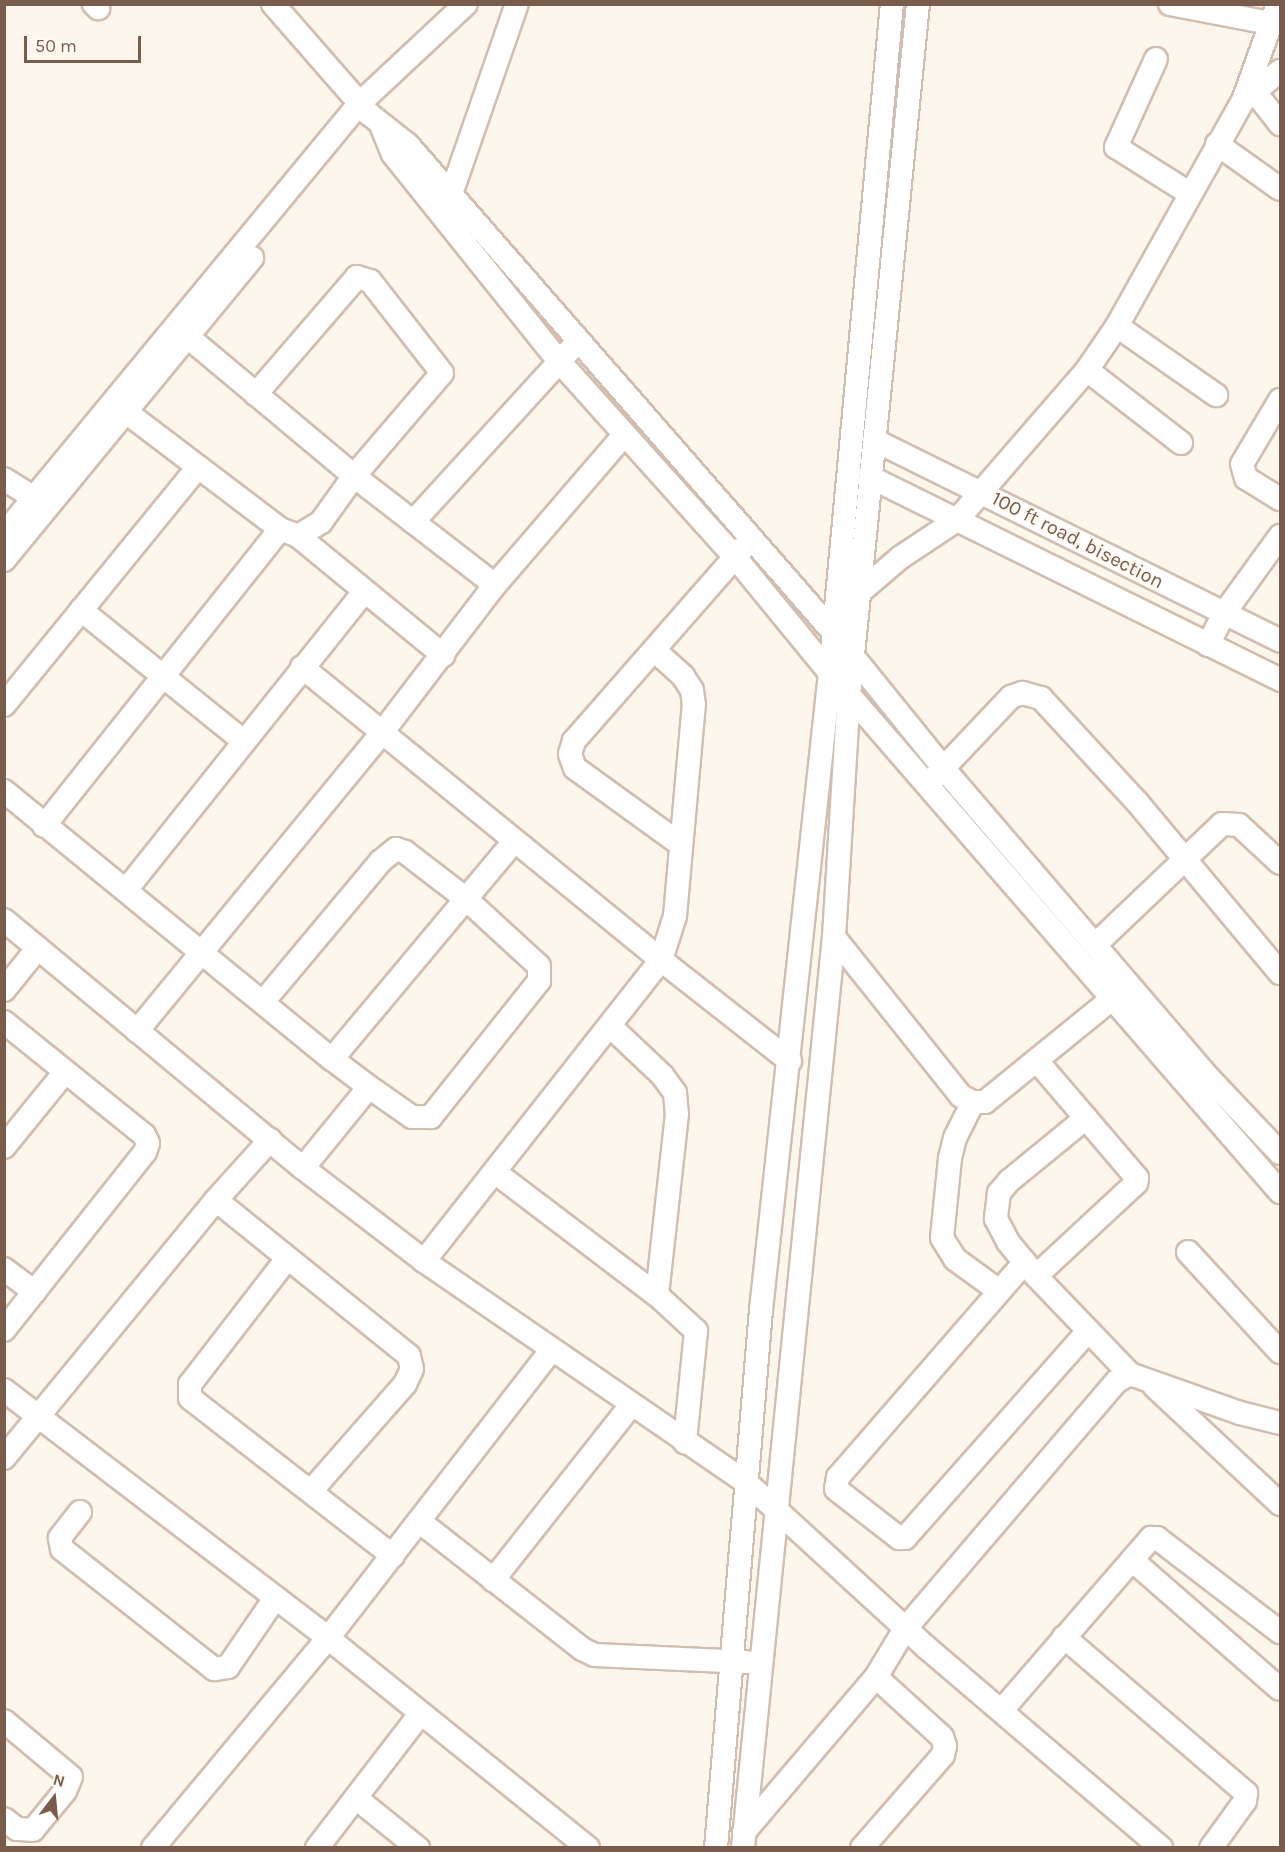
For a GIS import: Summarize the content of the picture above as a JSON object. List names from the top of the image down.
{
  "streets": {
    "street": ["100 ft road, bisection"]
  },
  "scale_bar": "50 m",
  "north": "top"
}
